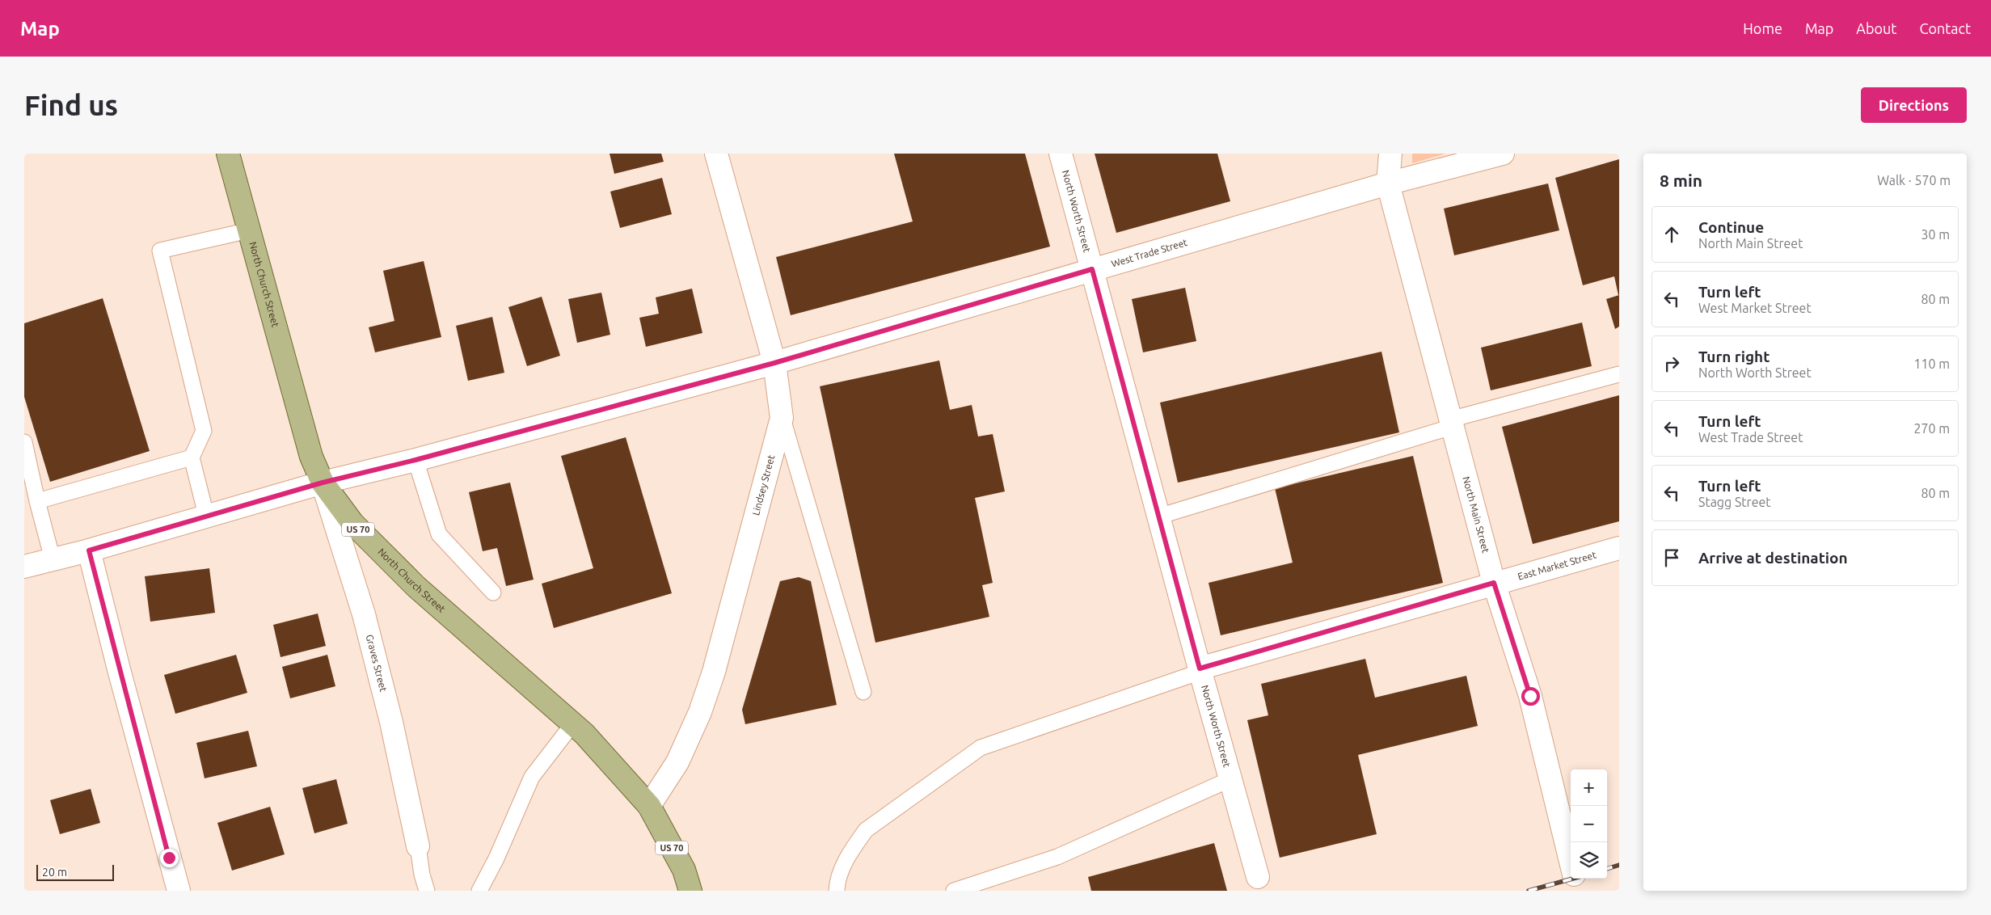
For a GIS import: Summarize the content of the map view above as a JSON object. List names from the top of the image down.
{
  "streets": {
    "main road": ["North Church Street", "US 70"],
    "street": [
      "North Worth Street",
      "West Trade Street",
      "Lindsey Street",
      "North Main Street",
      "East Market Street",
      "Graves Street"
    ]
  },
  "crossings": [
    ["North Worth Street", "West Trade Street"],
    ["North Worth Street", "East Market Street"],
    ["West Trade Street", "North Church Street"],
    ["West Trade Street", "Lindsey Street"],
    ["West Trade Street", "North Main Street"],
    ["West Trade Street", "Graves Street"],
    ["North Church Street", "Lindsey Street"],
    ["North Church Street", "US 70"],
    ["North Church Street", "Graves Street"],
    ["Lindsey Street", "US 70"],
    ["North Main Street", "East Market Street"]
  ],
  "scale_bar": "20 m",
  "page": {
    "header": "Map",
    "nav": [
      "Home",
      "Map",
      "About",
      "Contact"
    ],
    "buttons": "Directions",
    "title": "Find us",
    "heading": ["8 min", "Walk · 570 m"],
    "list": [
      ["Continue", "North Main Street", "30 m"],
      ["Turn left", "West Market Street", "80 m"],
      ["Turn right", "North Worth Street", "110 m"],
      ["Turn left", "West Trade Street", "270 m"],
      ["Turn left", "Stagg Street", "80 m"],
      "Arrive at destination"
    ],
    "map_buttons": ["+", "−"],
    "scale": "20 m"
  }
}
